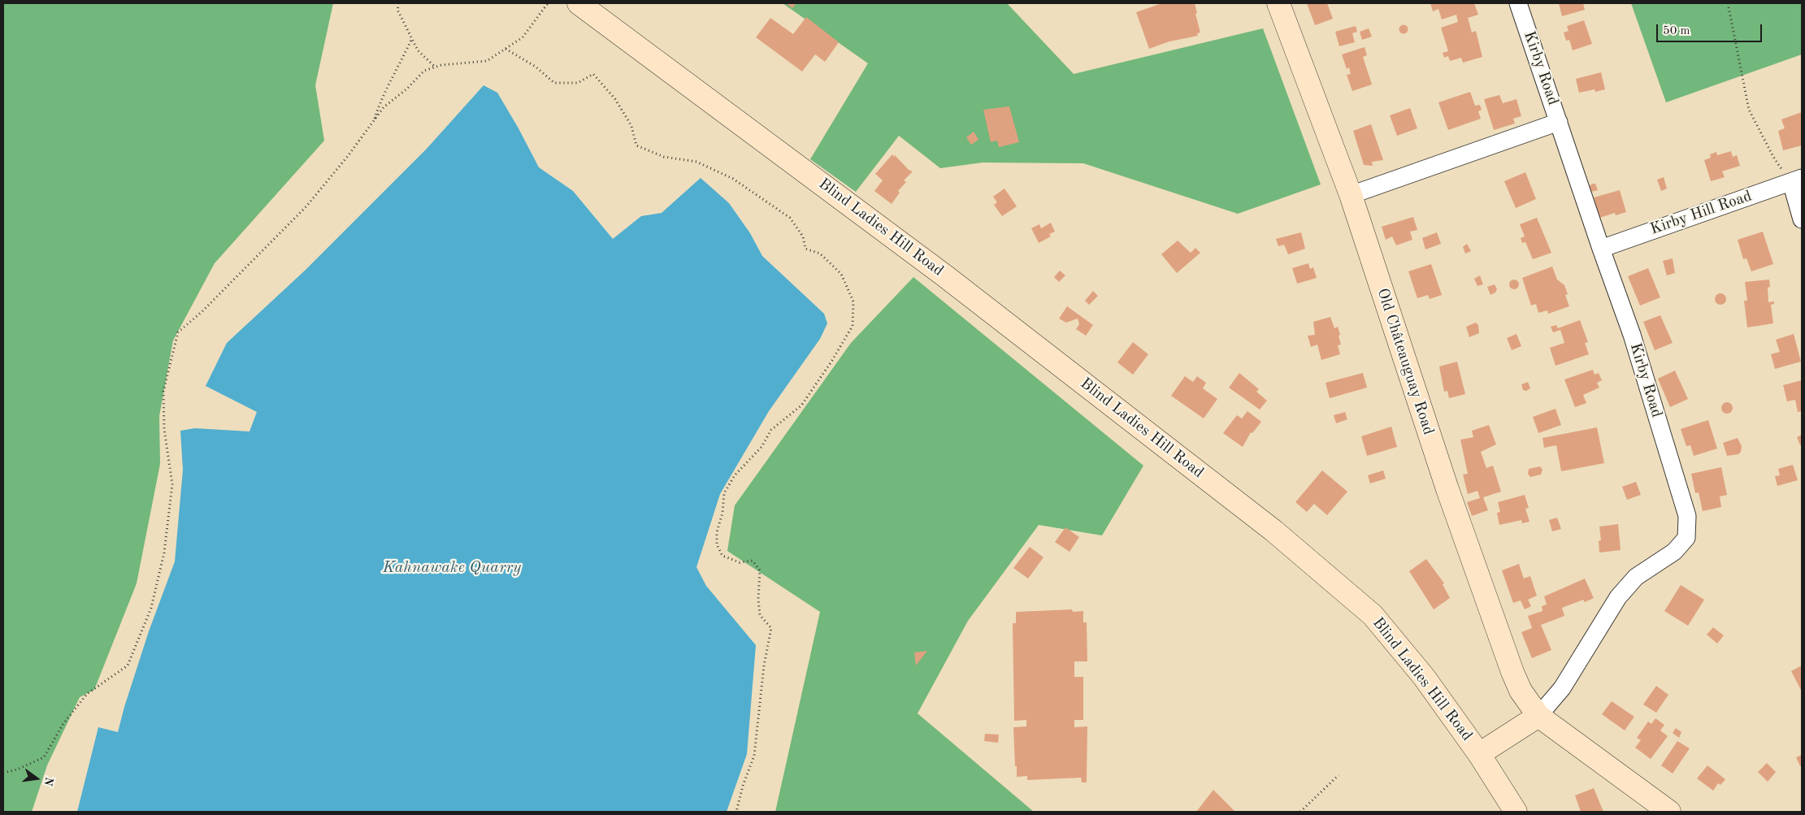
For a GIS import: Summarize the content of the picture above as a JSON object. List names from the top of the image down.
{
  "streets": {
    "street": [
      "Kirby Road",
      "Kirby Hill Road",
      "Blind Ladies Hill Road",
      "Old Châteauguay Road"
    ]
  },
  "crossings": [
    ["Kirby Road", "Kirby Hill Road"],
    ["Kirby Road", "Blind Ladies Hill Road"],
    ["Kirby Road", "Old Châteauguay Road"],
    ["Blind Ladies Hill Road", "Old Châteauguay Road"]
  ],
  "water": ["Kahnawake Quarry"],
  "scale_bar": "50 m",
  "north": "right"
}
